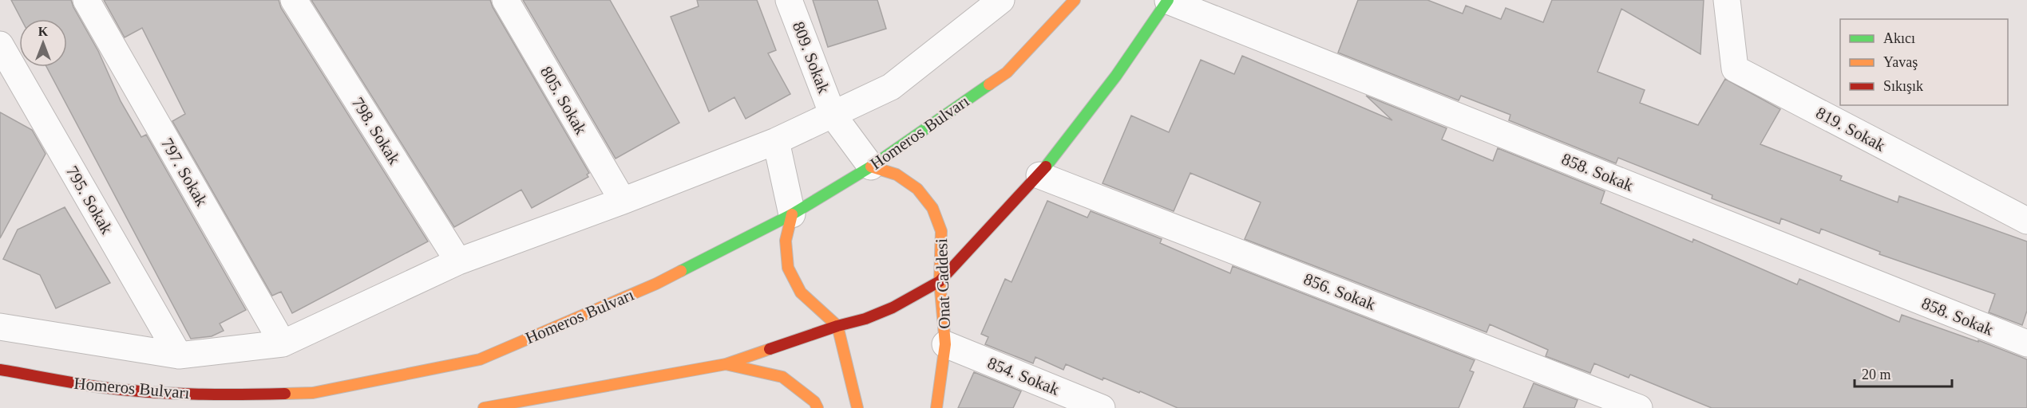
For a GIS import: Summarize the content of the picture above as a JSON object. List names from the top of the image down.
{
  "streets": {
    "main road": ["Homeros Bulvarı", "Onat Caddesi"],
    "street": [
      "809. Sokak",
      "805. Sokak",
      "819. Sokak",
      "798. Sokak",
      "797. Sokak",
      "858. Sokak",
      "795. Sokak",
      "856. Sokak",
      "854. Sokak"
    ]
  },
  "crossings": [
    ["809. Sokak", "Homeros Bulvarı"],
    ["809. Sokak", "Onat Caddesi"],
    ["Homeros Bulvarı", "Onat Caddesi"],
    ["Onat Caddesi", "854. Sokak"]
  ],
  "legend": ["Akıcı", "Yavaş", "Sıkışık"],
  "scale_bar": "20 m",
  "north": "top"
}
